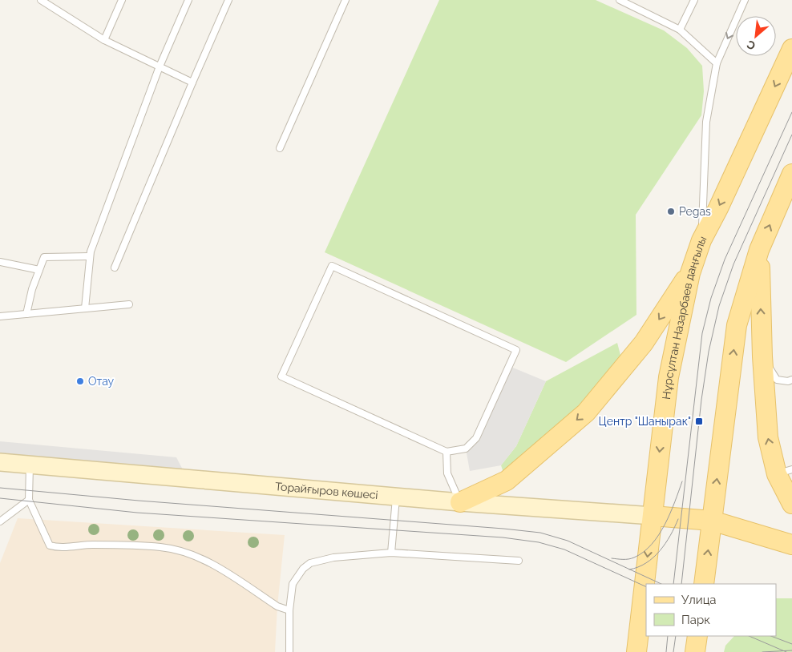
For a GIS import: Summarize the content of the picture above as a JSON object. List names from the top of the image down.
{
  "streets": {
    "main road": ["Нұрсұлтан Назарбаев даңғылы", "Торайғыров көшесі"]
  },
  "crossings": [
    ["Нұрсұлтан Назарбаев даңғылы", "Торайғыров көшесі"]
  ],
  "places": {
    "other": ["Pegas", "Отау"],
    "transit": ["Центр \"Шанырак\""]
  },
  "legend": ["Улица", "Парк"],
  "north": "bottom left"
}
